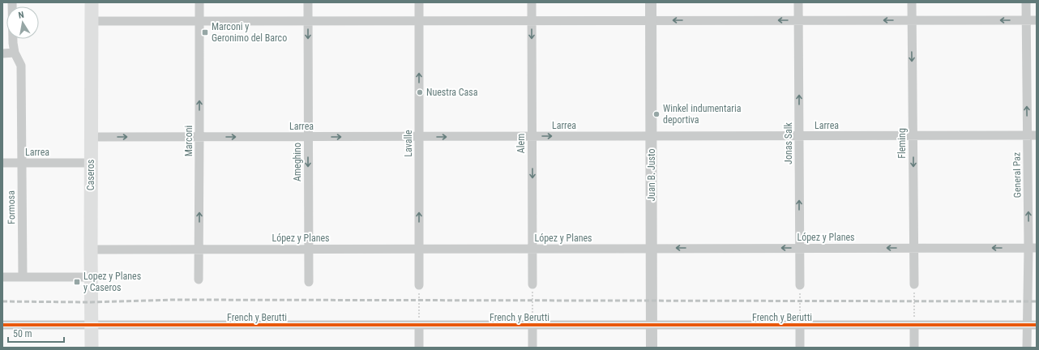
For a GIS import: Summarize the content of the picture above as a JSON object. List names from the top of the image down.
{
  "streets": {
    "main road": ["Caseros"],
    "street": [
      "Larrea",
      "Marconi",
      "Lavalle",
      "Alem",
      "Jonas Salk",
      "Fleming",
      "Ameghino",
      "Juan B. Justo",
      "General Paz",
      "Formosa",
      "López y Planes",
      "French y Berutti"
    ]
  },
  "crossings": [
    ["Larrea", "Marconi"],
    ["Larrea", "Lavalle"],
    ["Larrea", "Alem"],
    ["Larrea", "Jonas Salk"],
    ["Larrea", "Fleming"],
    ["Larrea", "Ameghino"],
    ["Larrea", "Caseros"],
    ["Larrea", "Juan B. Justo"],
    ["Larrea", "General Paz"],
    ["Larrea", "Formosa"],
    ["Marconi", "López y Planes"],
    ["Lavalle", "López y Planes"],
    ["Alem", "López y Planes"],
    ["Jonas Salk", "López y Planes"],
    ["Fleming", "López y Planes"],
    ["Ameghino", "López y Planes"],
    ["Caseros", "López y Planes"],
    ["Caseros", "French y Berutti"],
    ["Juan B. Justo", "López y Planes"],
    ["Juan B. Justo", "French y Berutti"],
    ["General Paz", "López y Planes"],
    ["General Paz", "French y Berutti"]
  ],
  "one_way": [
    "Larrea",
    "Marconi",
    "Lavalle",
    "Alem",
    "Jonas Salk",
    "Fleming",
    "Ameghino",
    "General Paz",
    "López y Planes"
  ],
  "places": {
    "transit": ["Marconi y Geronimo del Barco", "Lopez y Planes y Caseros"],
    "other": ["Nuestra Casa", "Winkel indumentaria deportiva"]
  },
  "scale_bar": "50 m",
  "north": "top"
}
